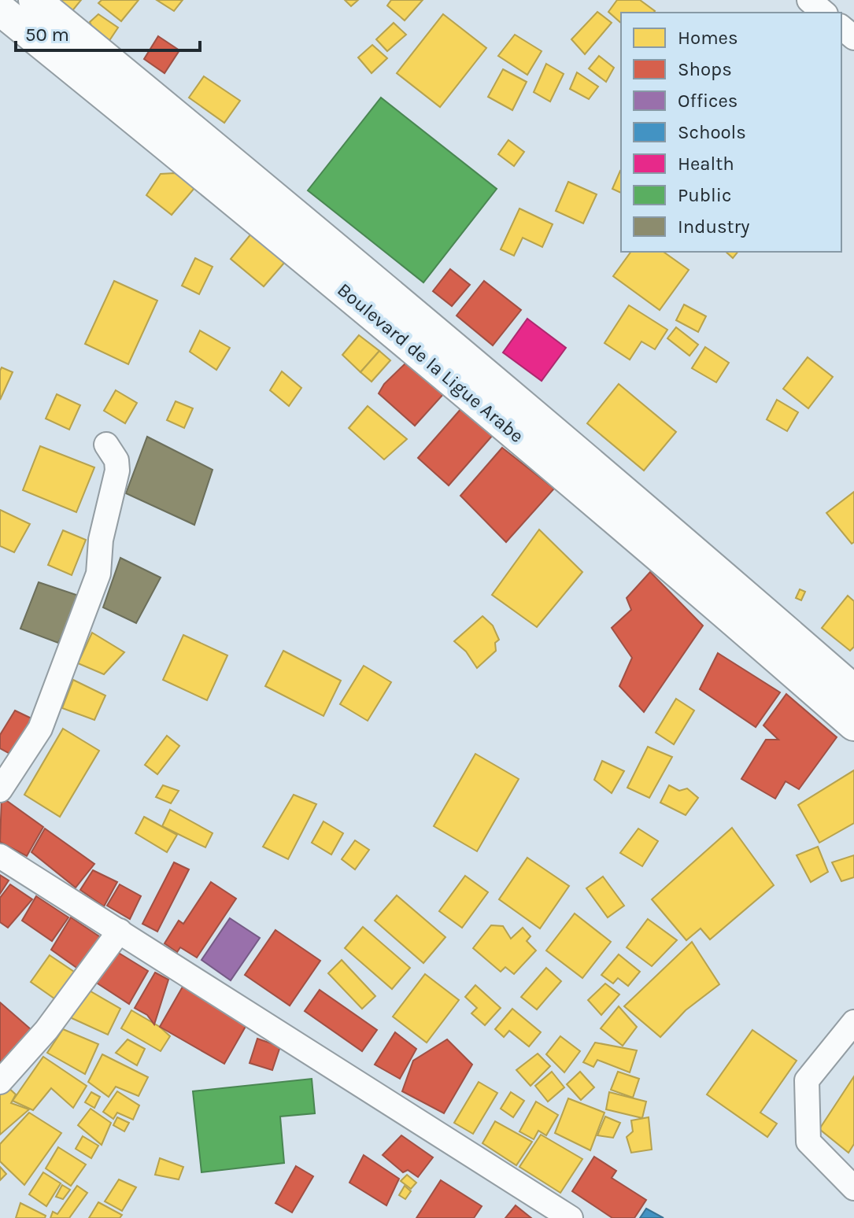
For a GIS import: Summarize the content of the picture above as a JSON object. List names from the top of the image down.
{
  "streets": {
    "main road": ["Boulevard de la Ligue Arabe"]
  },
  "legend": [
    "Homes",
    "Shops",
    "Offices",
    "Schools",
    "Health",
    "Public",
    "Industry"
  ],
  "scale_bar": "50 m"
}
